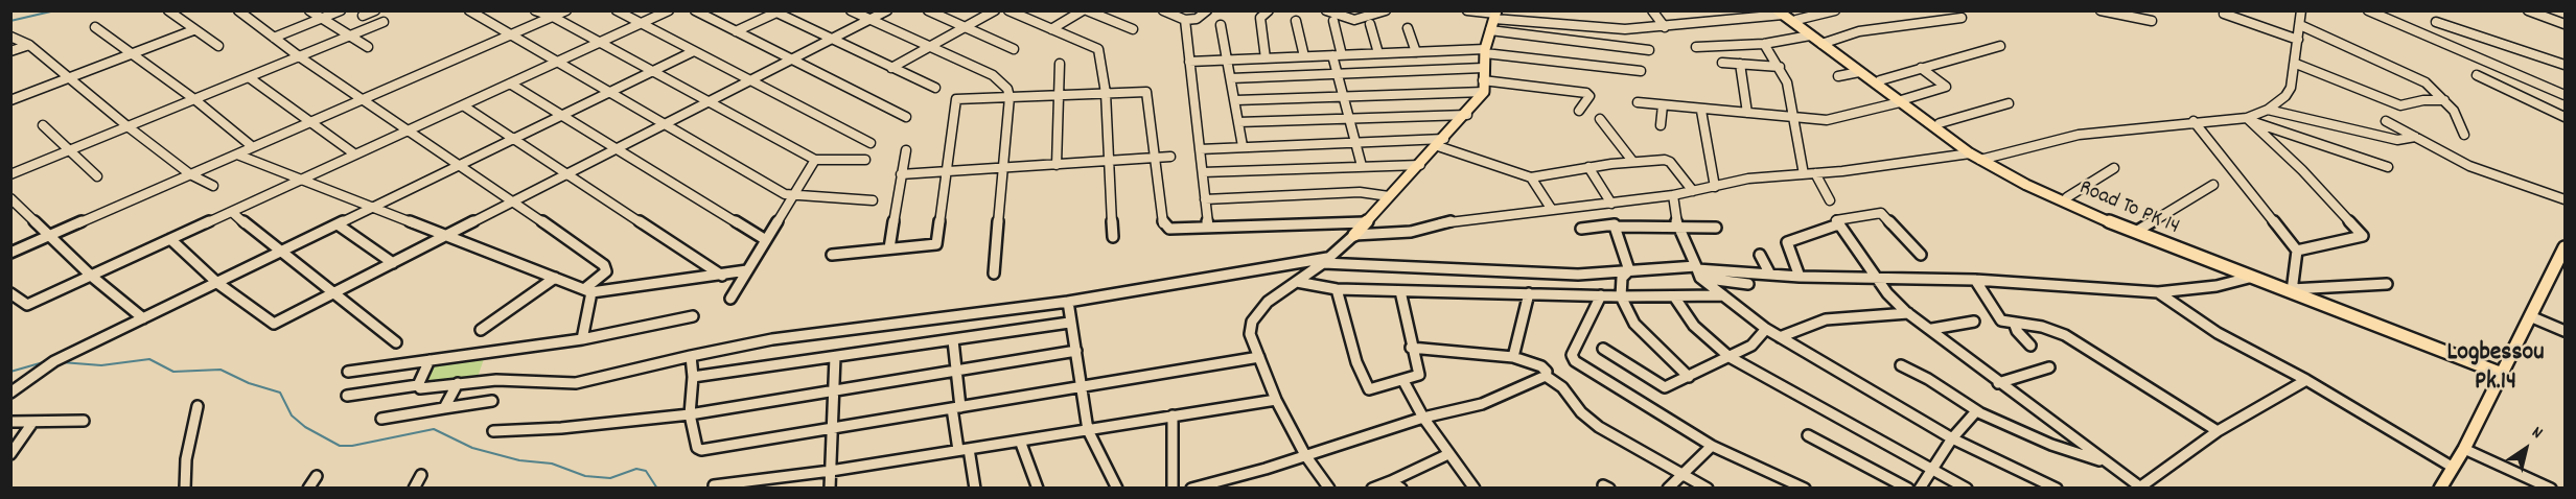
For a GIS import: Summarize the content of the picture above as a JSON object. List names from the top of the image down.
{
  "streets": {
    "main road": ["Road To PK 14"]
  },
  "districts": ["Logbessou Pk.14"],
  "north": "top right"
}
